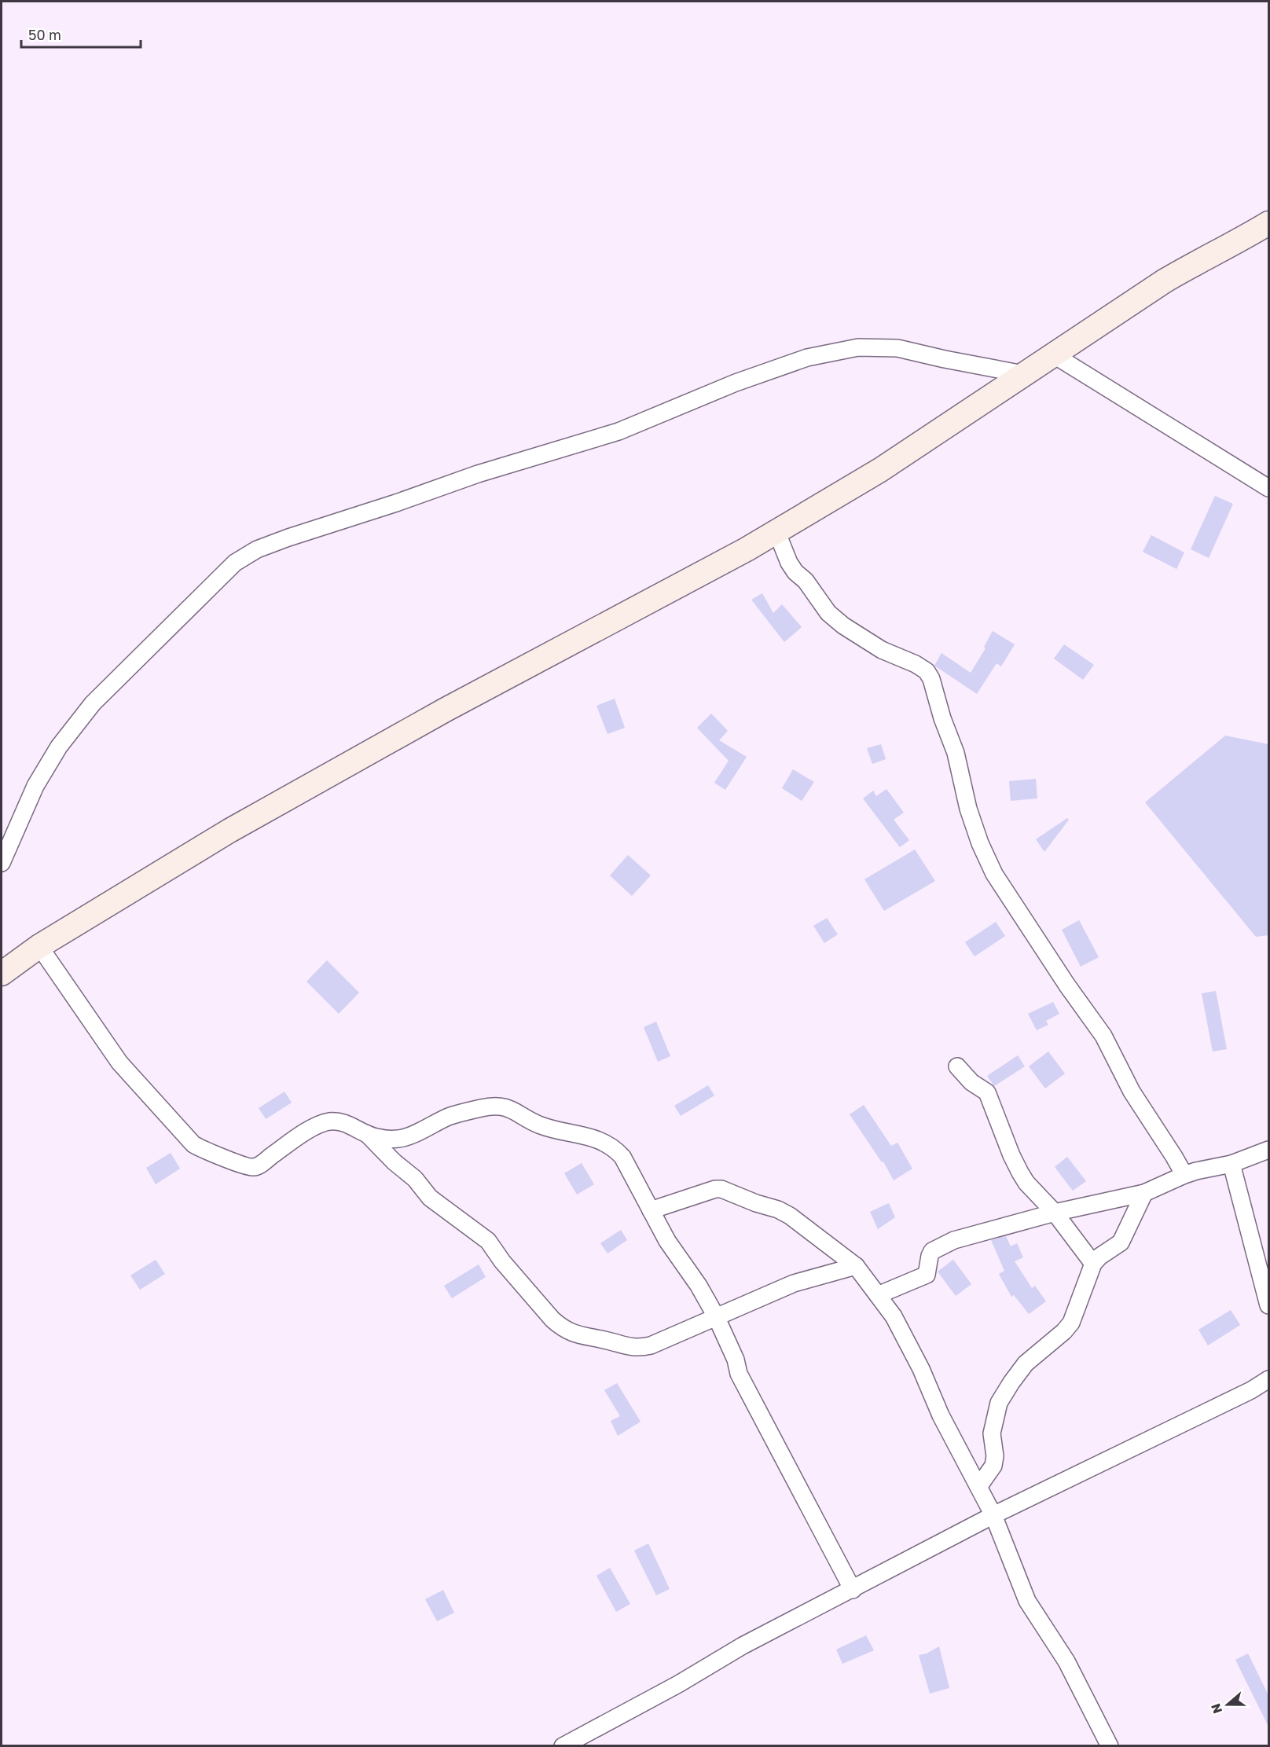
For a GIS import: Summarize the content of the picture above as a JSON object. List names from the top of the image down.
{
  "scale_bar": "50 m",
  "north": "left"
}
